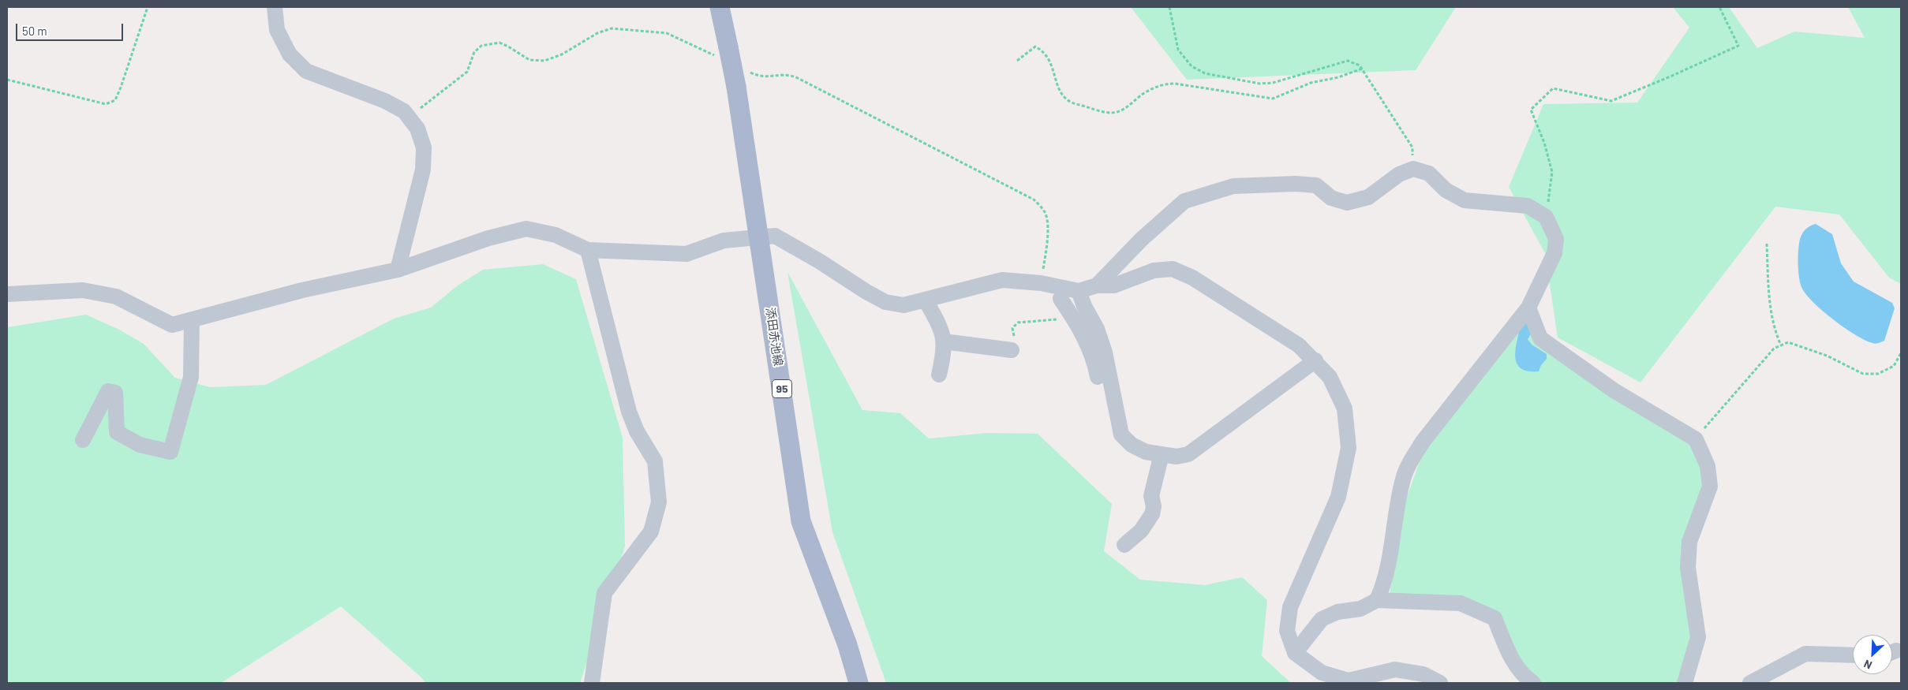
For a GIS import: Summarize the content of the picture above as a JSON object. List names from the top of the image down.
{
  "streets": {
    "main road": ["添田赤池線", "95"]
  },
  "scale_bar": "50 m",
  "north": "bottom left"
}
